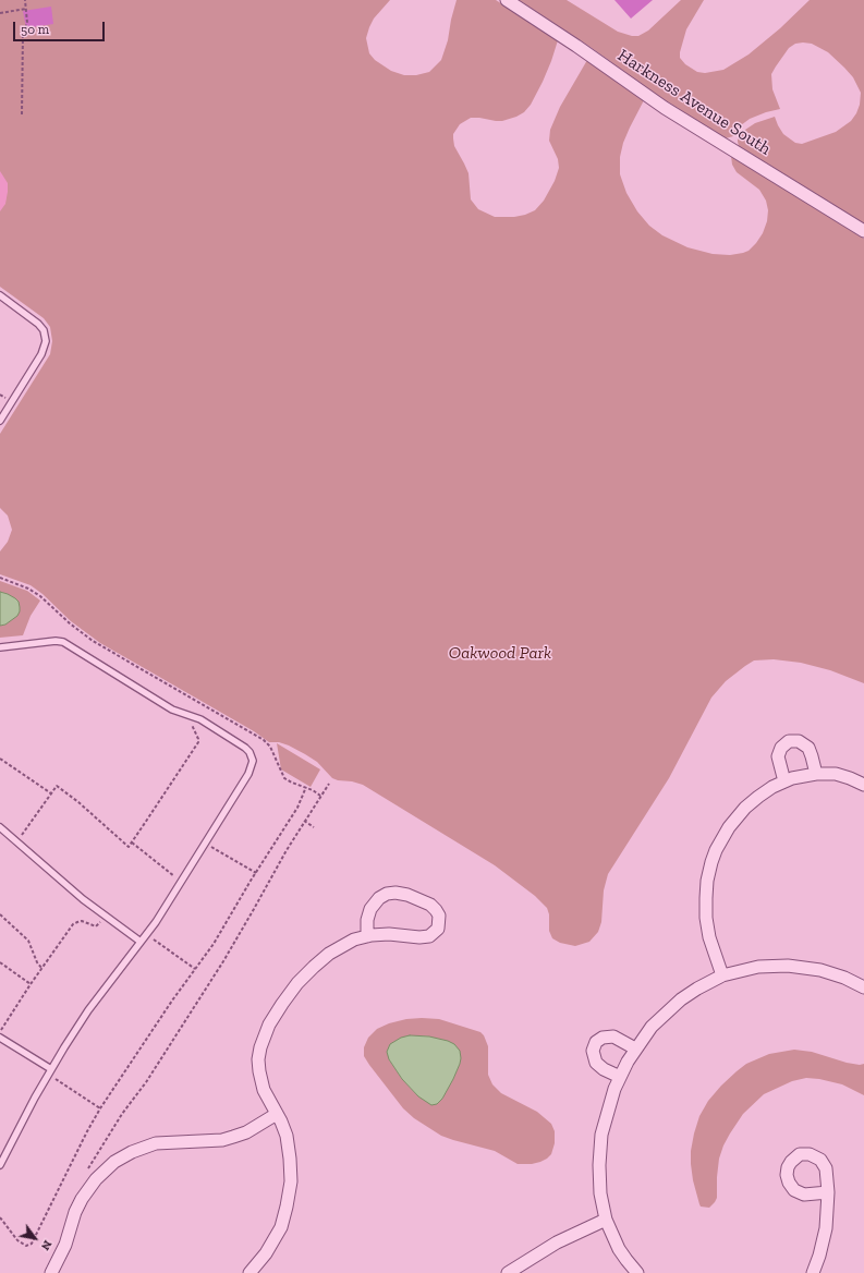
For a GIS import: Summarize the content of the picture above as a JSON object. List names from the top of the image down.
{
  "streets": {
    "street": ["Harkness Avenue South"]
  },
  "parks": ["Oakwood Park"],
  "scale_bar": "50 m",
  "north": "bottom right"
}
